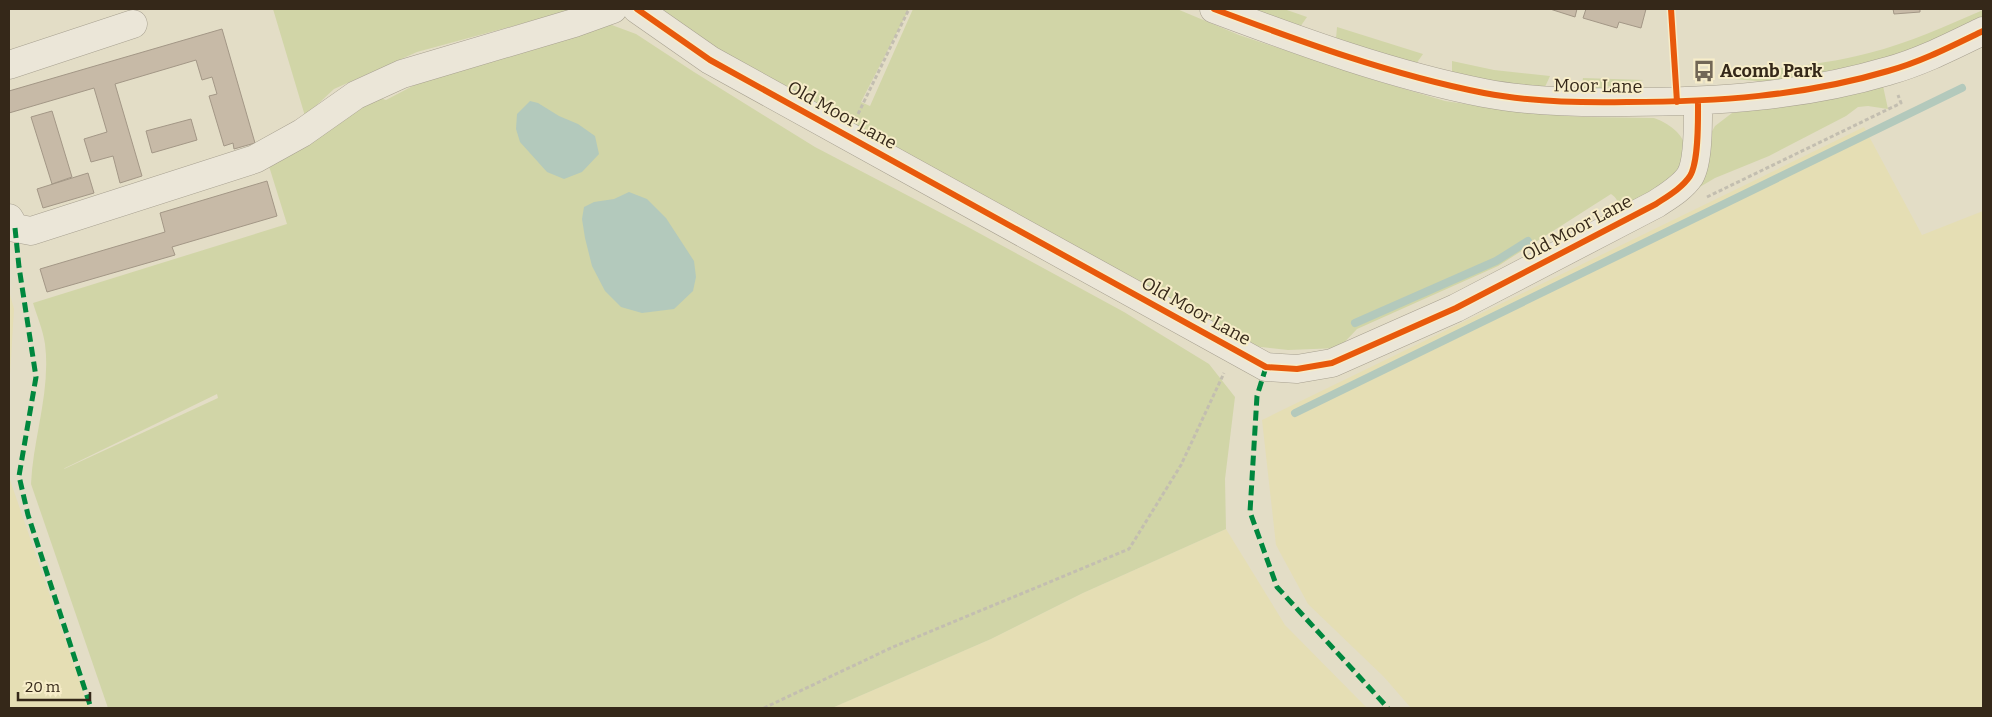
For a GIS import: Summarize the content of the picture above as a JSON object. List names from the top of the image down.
{
  "streets": {
    "street": ["Moor Lane", "Old Moor Lane"]
  },
  "crossings": [
    ["Moor Lane", "Old Moor Lane"]
  ],
  "places": {
    "bus stop": ["Acomb Park"]
  },
  "scale_bar": "20 m"
}
